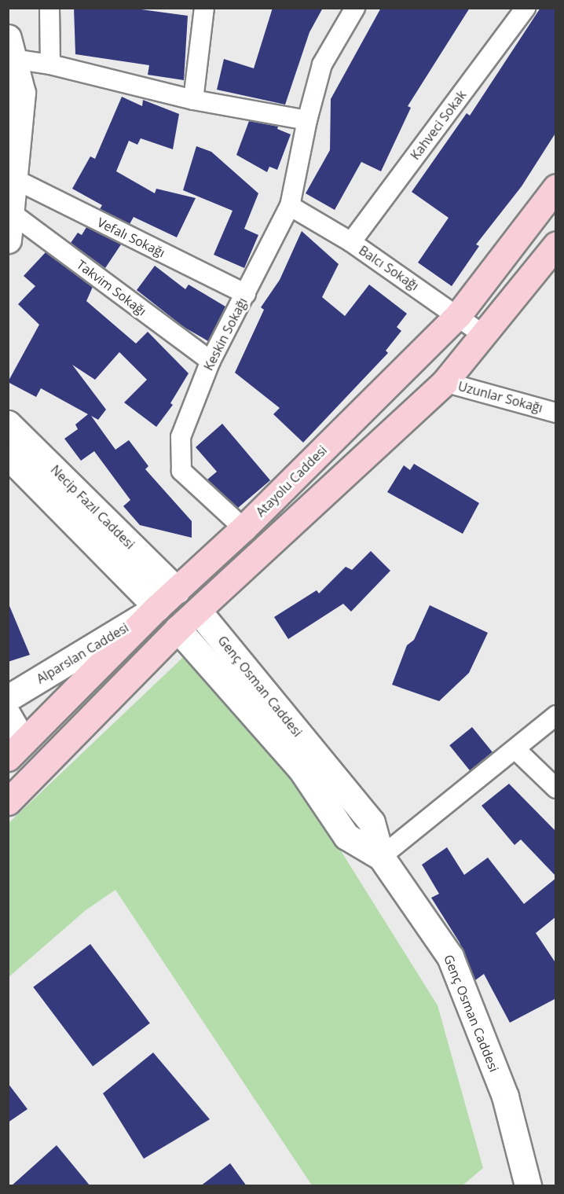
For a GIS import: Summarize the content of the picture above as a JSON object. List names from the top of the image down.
{
  "streets": {
    "main road": ["Atayolu Caddesi"],
    "street": [
      "Kahveci Sokak",
      "Vefalı Sokağı",
      "Balcı Sokağı",
      "Takvim Sokağı",
      "Keskin Sokağı",
      "Uzunlar Sokağı",
      "Necip Fazıl Caddesi",
      "Alparslan Caddesi",
      "Genç Osman Caddesi"
    ]
  },
  "crossings": [
    ["Kahveci Sokak", "Balcı Sokağı"],
    ["Vefalı Sokağı", "Keskin Sokağı"],
    ["Balcı Sokağı", "Keskin Sokağı"],
    ["Balcı Sokağı", "Atayolu Caddesi"],
    ["Takvim Sokağı", "Keskin Sokağı"],
    ["Keskin Sokağı", "Atayolu Caddesi"],
    ["Atayolu Caddesi", "Necip Fazıl Caddesi"],
    ["Atayolu Caddesi", "Alparslan Caddesi"],
    ["Necip Fazıl Caddesi", "Alparslan Caddesi"]
  ]
}
